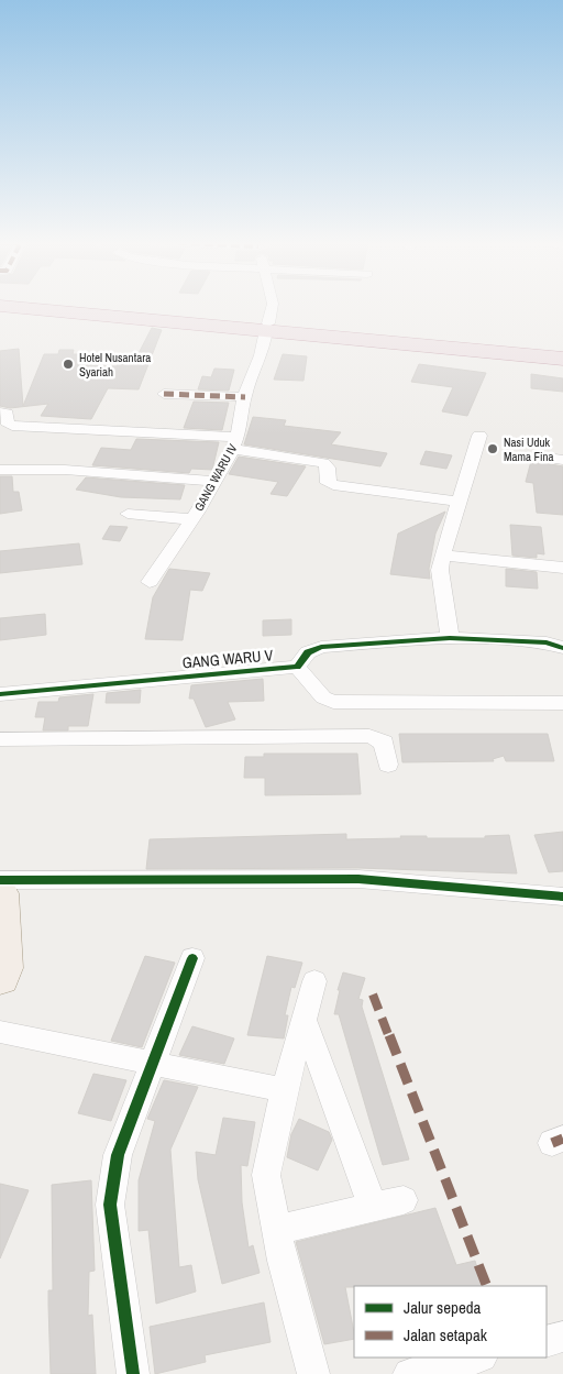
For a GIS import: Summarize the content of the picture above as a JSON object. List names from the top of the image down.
{
  "streets": {
    "street": ["GANG WARU IV", "GANG WARU V"]
  },
  "places": ["Hotel Nusantara Syariah", "Nasi Uduk Mama Fina"],
  "legend": ["Jalur sepeda", "Jalan setapak"]
}
